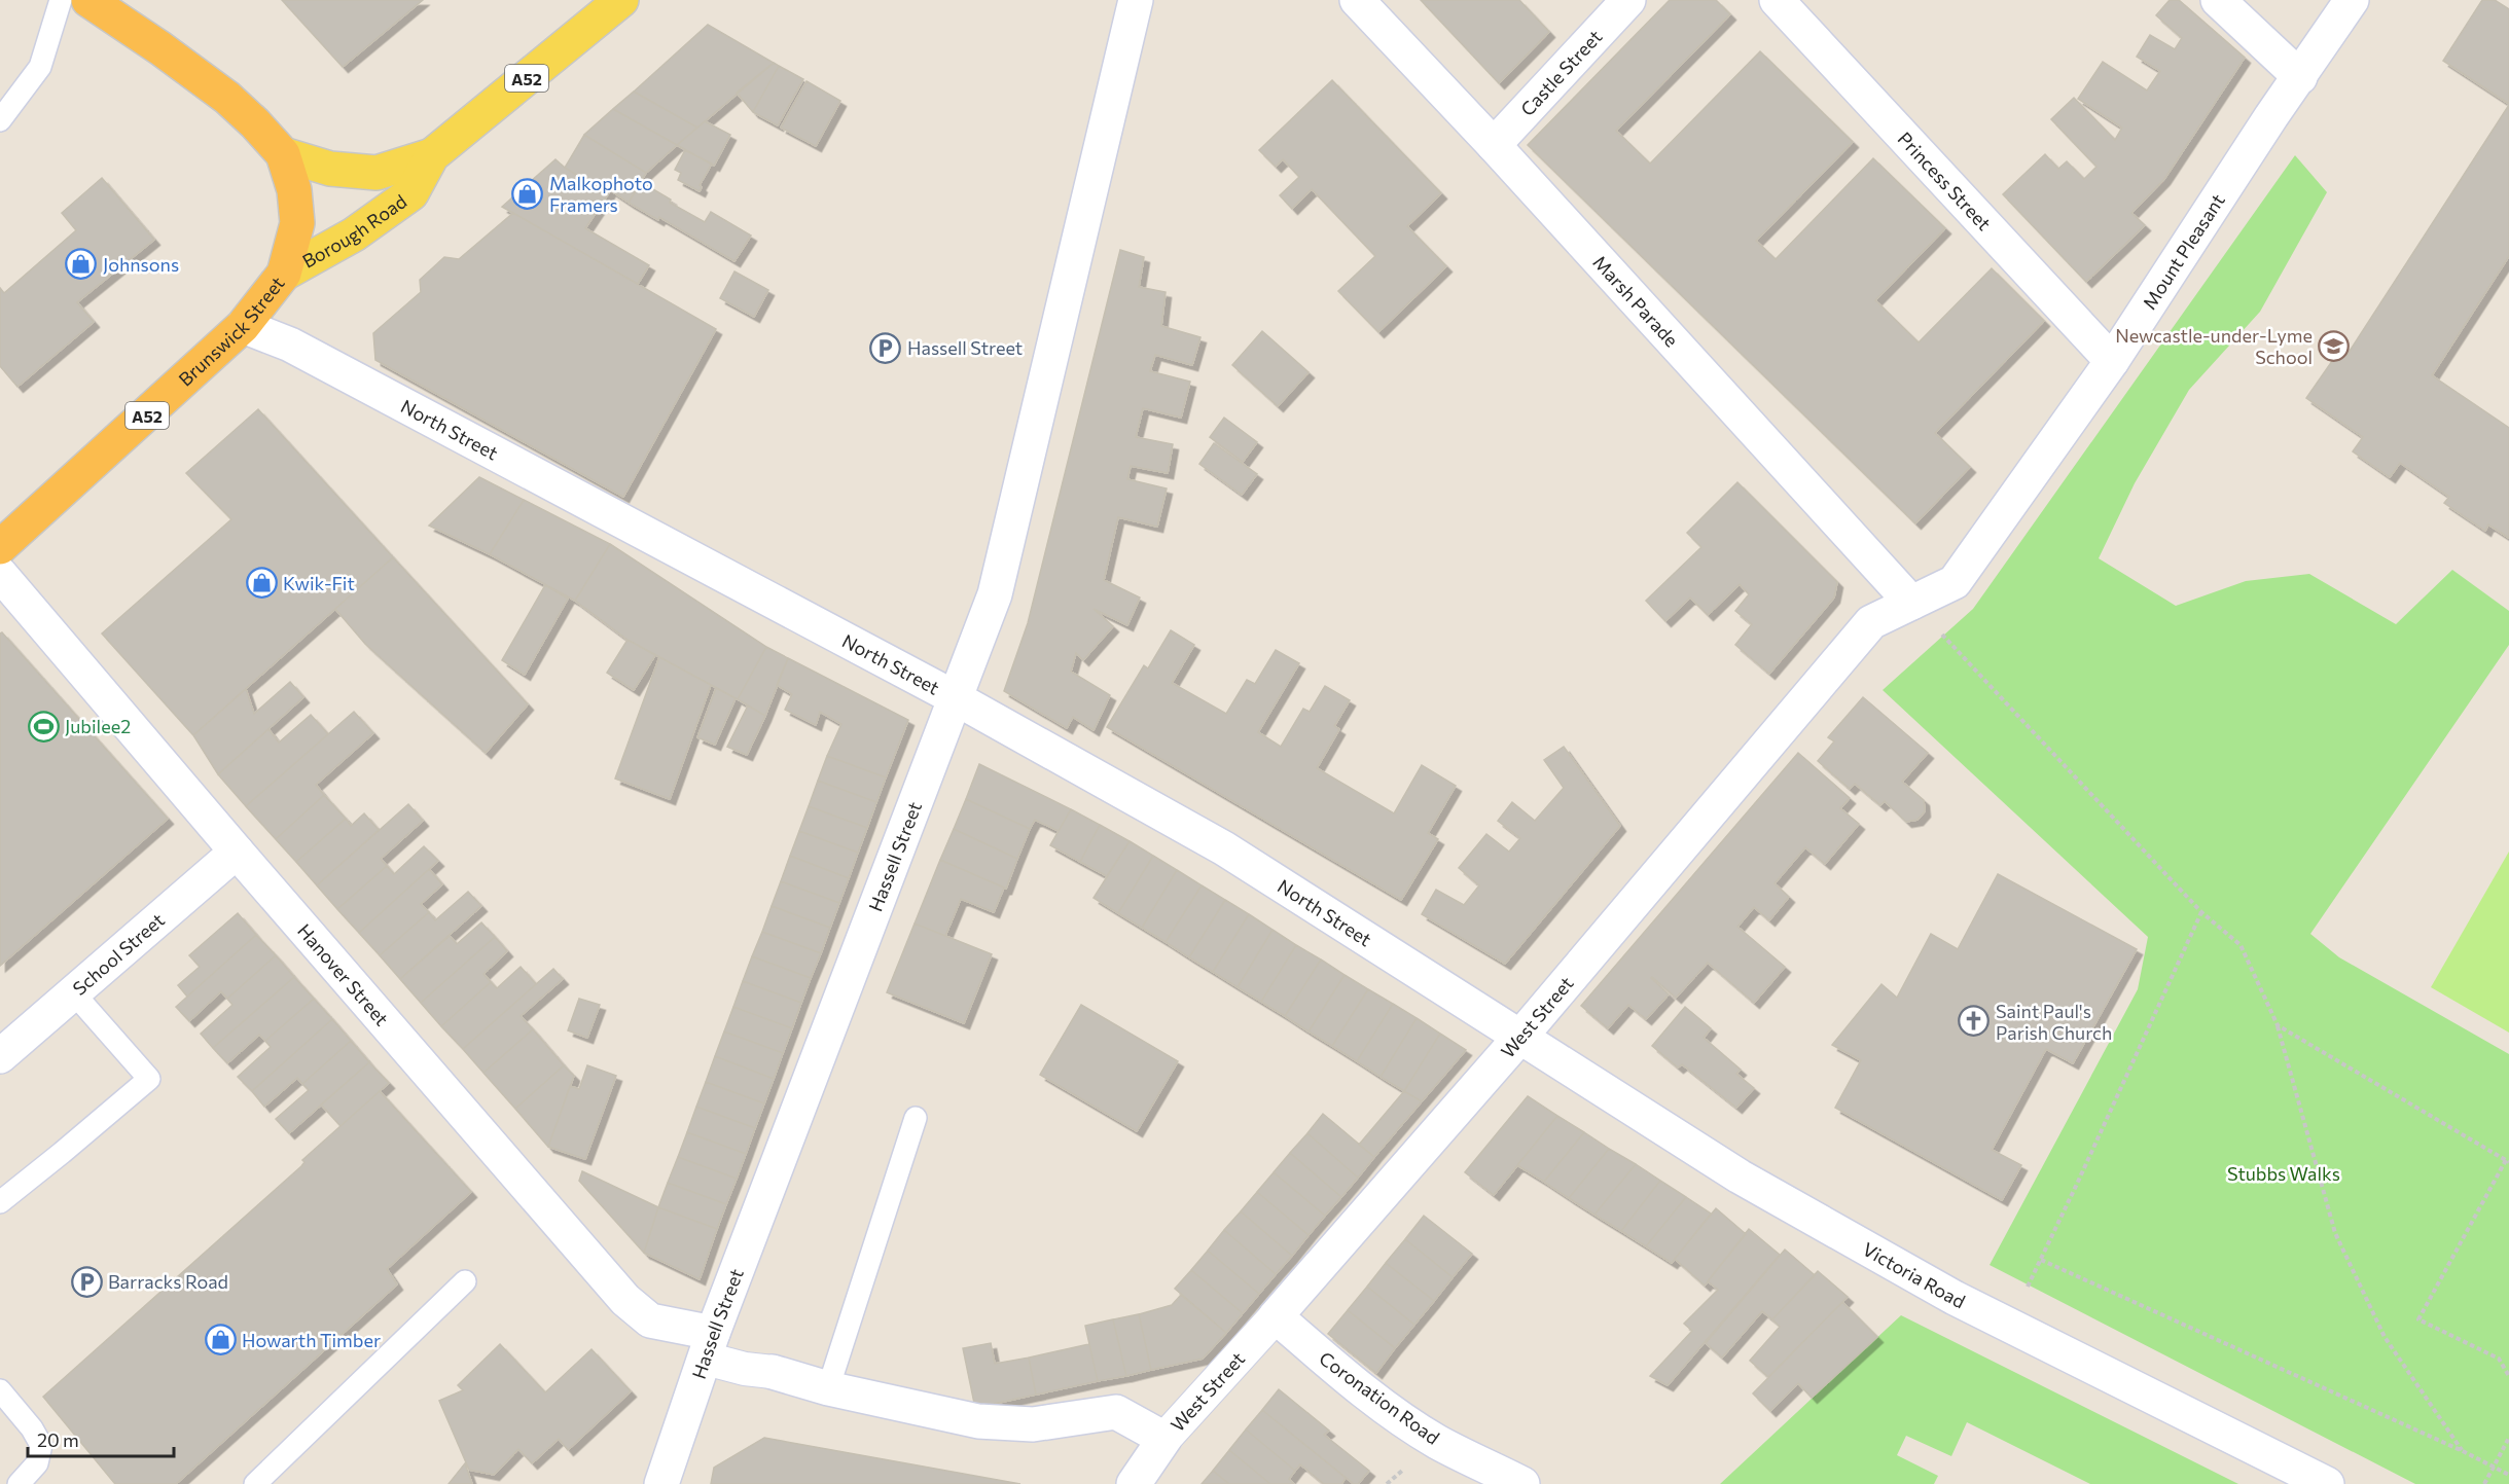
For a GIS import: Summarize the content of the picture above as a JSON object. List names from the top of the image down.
{
  "streets": {
    "highway": ["A52", "Borough Road", "Brunswick Street"],
    "street": [
      "Castle Street",
      "Princess Street",
      "Mount Pleasant",
      "Marsh Parade",
      "North Street",
      "Hassell Street",
      "School Street",
      "Hanover Street",
      "West Street",
      "Victoria Road",
      "Coronation Road"
    ]
  },
  "crossings": [
    ["Castle Street", "Marsh Parade"],
    ["A52", "Borough Road"],
    ["Princess Street", "Mount Pleasant"],
    ["Borough Road", "Brunswick Street"],
    ["Mount Pleasant", "Marsh Parade"],
    ["Mount Pleasant", "West Street"],
    ["Marsh Parade", "West Street"],
    ["Brunswick Street", "North Street"],
    ["North Street", "Hassell Street"],
    ["North Street", "West Street"],
    ["North Street", "Victoria Road"],
    ["Hassell Street", "Hanover Street"],
    ["Hassell Street", "West Street"],
    ["School Street", "Hanover Street"],
    ["Hanover Street", "West Street"],
    ["West Street", "Victoria Road"],
    ["West Street", "Coronation Road"]
  ],
  "parks": ["Stubbs Walks"],
  "places": {
    "shop": [
      "Malkophoto Framers",
      "Johnsons",
      "Kwik-Fit",
      "Howarth Timber"
    ],
    "school or university": ["Newcastle-under-Lyme School"],
    "parking": ["Hassell Street", "Barracks Road"],
    "sports": ["Jubilee2"],
    "church": ["Saint Paul's Parish Church"]
  },
  "scale_bar": "20 m"
}
